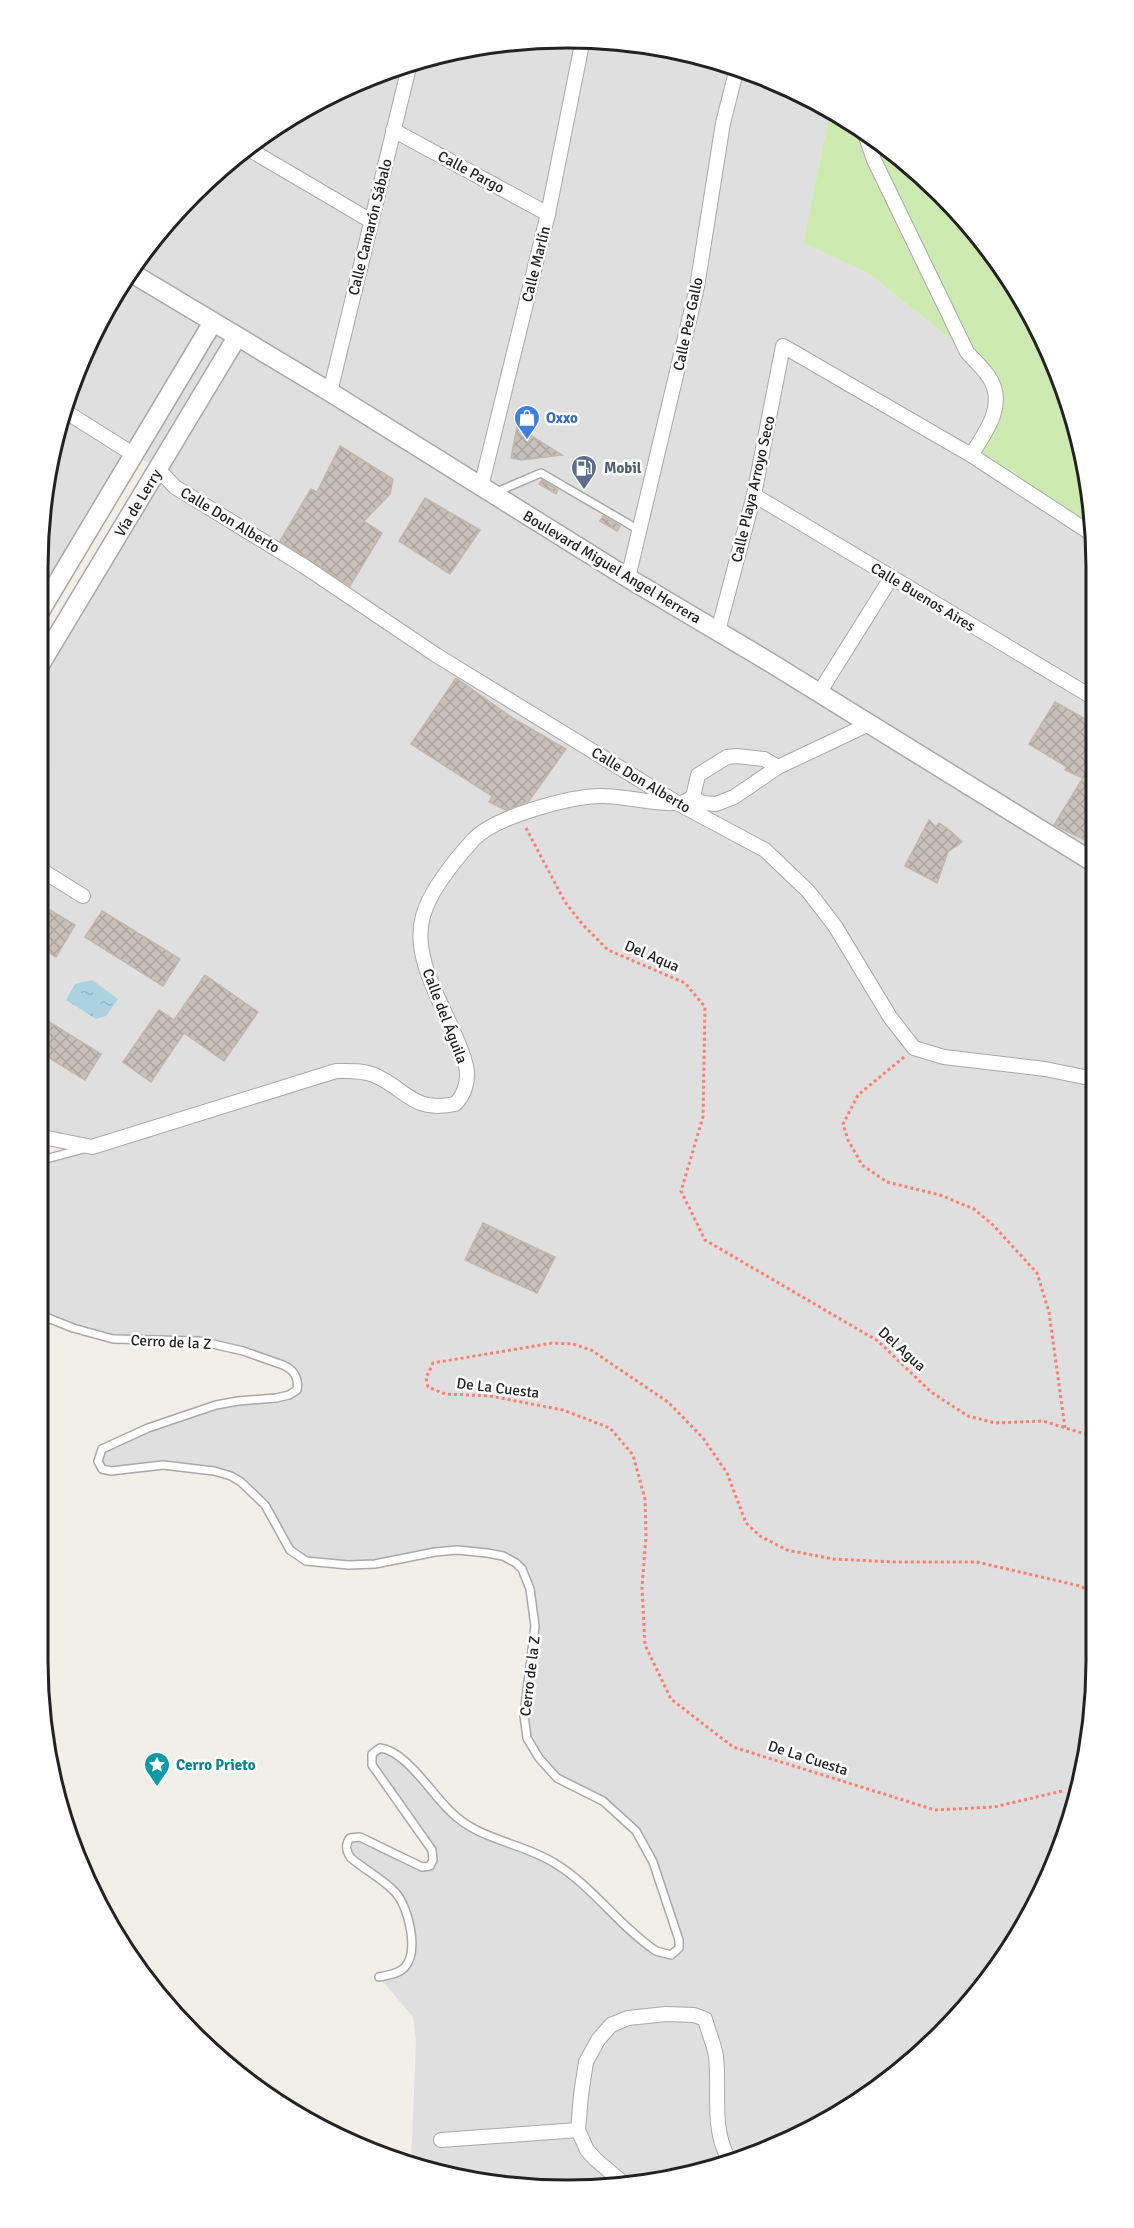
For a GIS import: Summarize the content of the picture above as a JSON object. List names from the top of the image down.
{
  "streets": {
    "street": [
      "Calle Pargo",
      "Calle Camarón Sábalo",
      "Calle Marlín",
      "Calle Pez Gallo",
      "Calle Playa Arroyo Seco",
      "Vía de Lerry",
      "Calle Don Alberto",
      "Boulevard Miguel Angel Herrera",
      "Calle Buenos Aires",
      "Calle del Águila"
    ],
    "lane": ["Cerro de la Z"],
    "path": ["Del Aqua", "Del Agua", "De La Cuesta"]
  },
  "crossings": [
    ["Calle Pargo", "Calle Camarón Sábalo"],
    ["Calle Pargo", "Calle Marlín"],
    ["Calle Camarón Sábalo", "Boulevard Miguel Angel Herrera"],
    ["Calle Marlín", "Boulevard Miguel Angel Herrera"],
    ["Calle Pez Gallo", "Boulevard Miguel Angel Herrera"],
    ["Calle Playa Arroyo Seco", "Boulevard Miguel Angel Herrera"],
    ["Calle Playa Arroyo Seco", "Calle Buenos Aires"],
    ["Vía de Lerry", "Calle Don Alberto"],
    ["Vía de Lerry", "Boulevard Miguel Angel Herrera"],
    ["Calle Don Alberto", "Calle del Águila"],
    ["Del Aqua", "Calle del Águila"],
    ["Del Aqua", "Del Agua"]
  ],
  "places": {
    "shop": ["Oxxo"],
    "fuel station": ["Mobil"],
    "place": ["Cerro Prieto"]
  }
}
